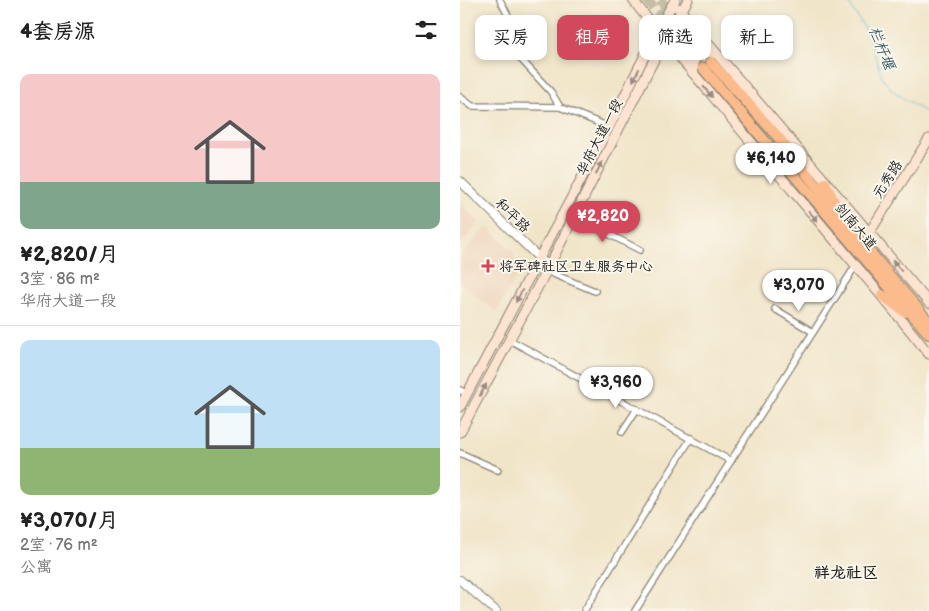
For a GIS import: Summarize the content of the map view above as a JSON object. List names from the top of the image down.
{
  "streets": {
    "highway": ["剑南大道"],
    "main road": ["华府大道一段", "元秀路"],
    "street": ["和平路"]
  },
  "crossings": [
    ["华府大道一段", "和平路"]
  ],
  "districts": ["祥龙社区"],
  "water": ["栏杆堰"],
  "places": {
    "health": ["将军碑社区卫生服务中心"]
  },
  "page": {
    "heading": "4套房源",
    "chip": [
      "买房",
      "租房",
      "筛选",
      "新上"
    ],
    "list": [
      {
        "name": "¥2,820/月",
        "note": "3室 · 86 m² · 华府大道一段"
      },
      {
        "name": "¥3,070/月",
        "note": "2室 · 76 m² · 公寓"
      }
    ],
    "price": [
      "¥6,140",
      "¥2,820",
      "¥3,070",
      "¥3,960"
    ]
  }
}
